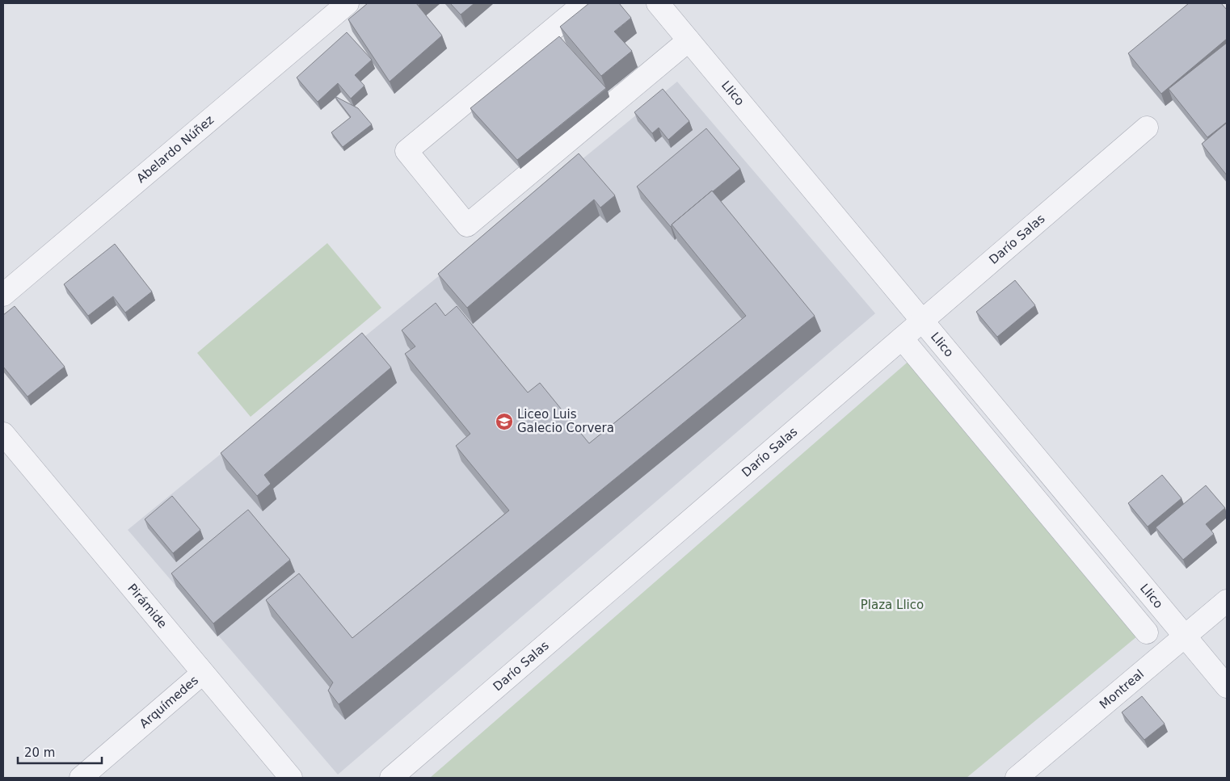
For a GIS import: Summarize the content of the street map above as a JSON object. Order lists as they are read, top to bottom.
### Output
{
  "streets": {
    "street": [
      "Llico",
      "Abelardo Núñez",
      "Darío Salas",
      "Pirámide",
      "Montreal",
      "Arquímedes"
    ]
  },
  "crossings": [
    ["Llico", "Darío Salas"],
    ["Llico", "Montreal"],
    ["Pirámide", "Arquímedes"]
  ],
  "parks": ["Plaza Llico"],
  "places": {
    "school or university": ["Liceo Luis Galecio Corvera"]
  },
  "scale_bar": "20 m"
}
